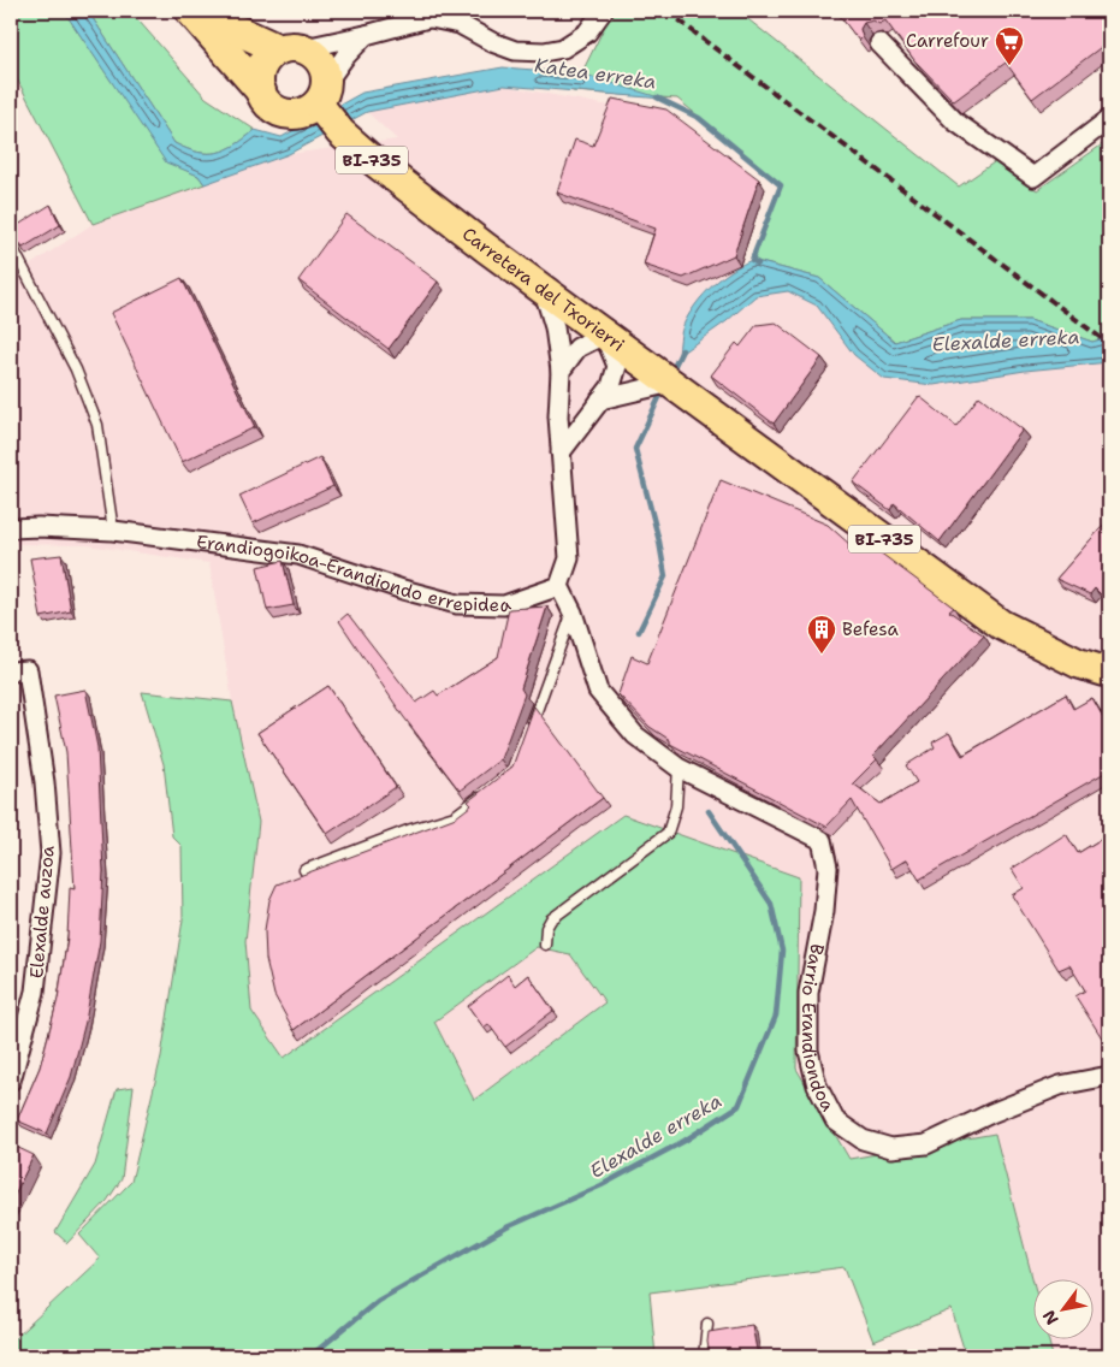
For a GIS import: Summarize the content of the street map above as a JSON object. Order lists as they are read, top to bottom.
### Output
{
  "streets": {
    "main road": ["BI-735", "Carretera del Txorierri"],
    "street": ["Erandiogoikoa-Erandiondo errepidea", "Elexalde auzoa", "Barrio Erandiondoa"]
  },
  "crossings": [
    ["BI-735", "Carretera del Txorierri"],
    ["Erandiogoikoa-Erandiondo errepidea", "Barrio Erandiondoa"]
  ],
  "water": ["Katea erreka", "Elexalde erreka"],
  "places": {
    "supermarket": ["Carrefour"],
    "building": ["Befesa"]
  },
  "north": "bottom left"
}
